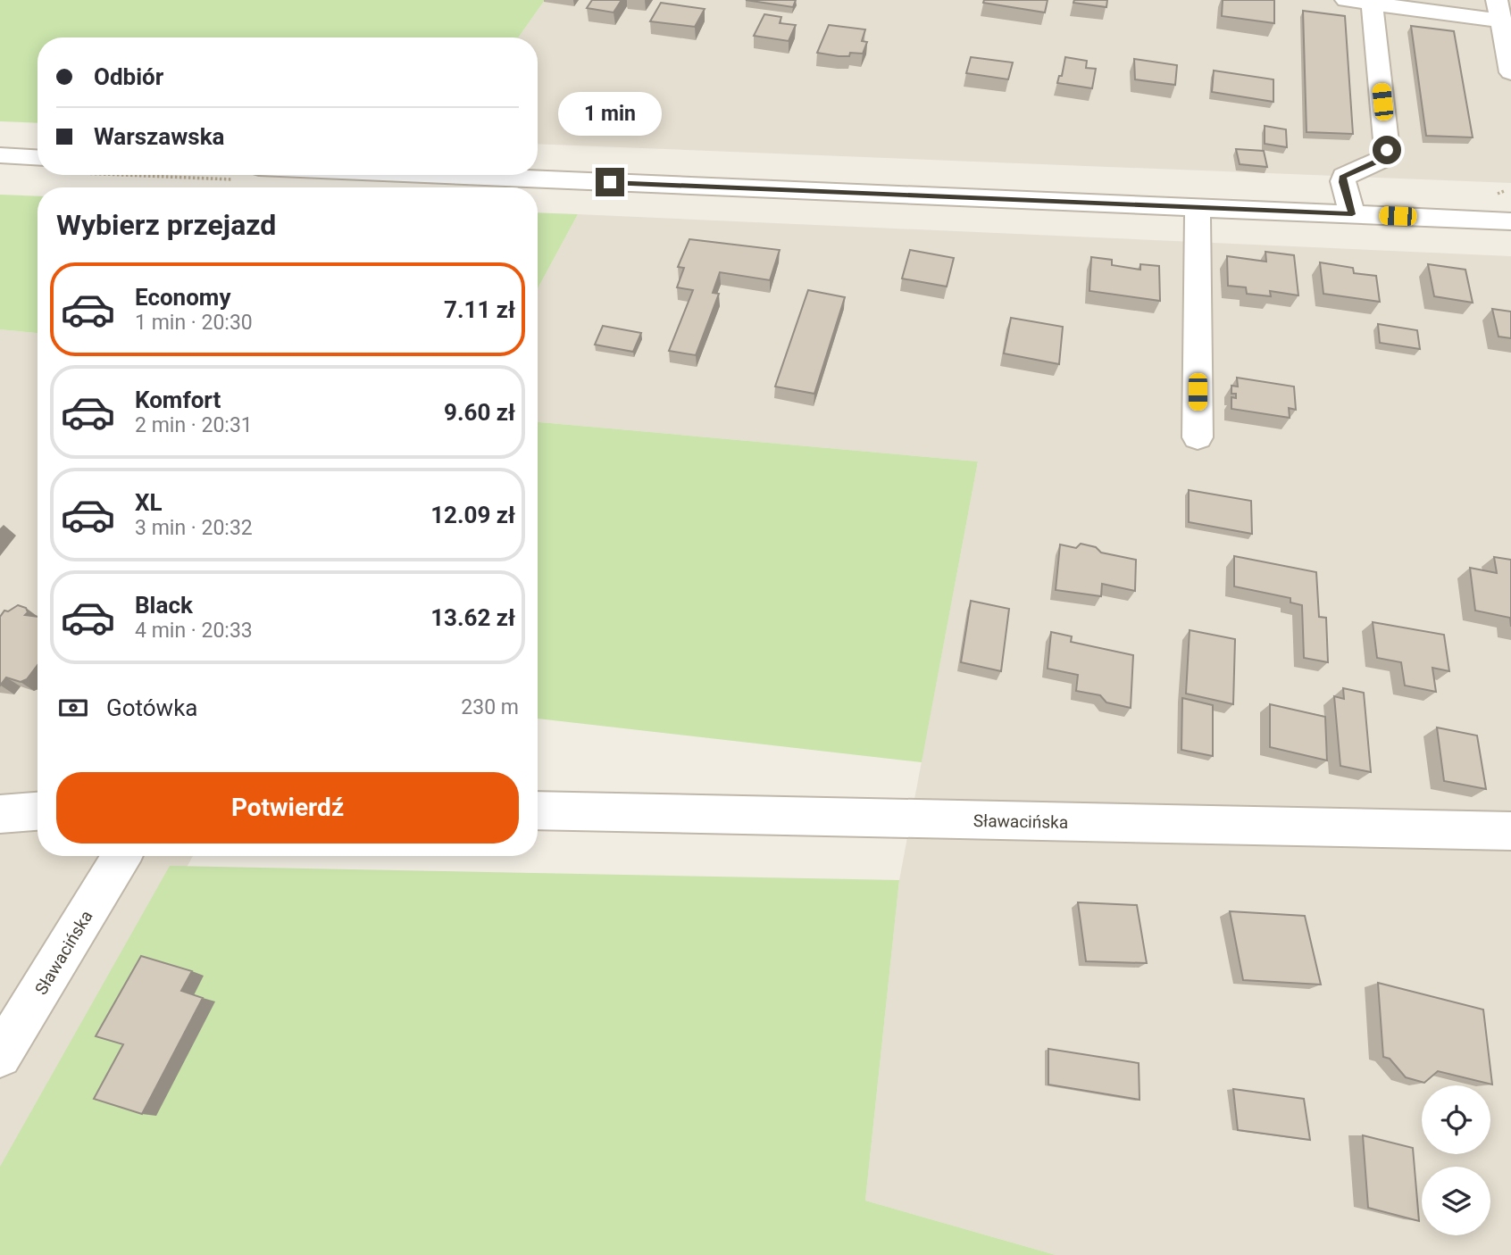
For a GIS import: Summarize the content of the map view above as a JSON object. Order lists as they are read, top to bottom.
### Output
{
  "streets": {
    "street": ["Sławacińska"]
  },
  "page": {
    "banner": ["Odbiór", "Warszawska"],
    "bubble": "1 min",
    "heading": "Wybierz przejazd",
    "list": [
      {
        "name": "Economy",
        "note": "1 min · 20:30",
        "value": "7.11 zł"
      },
      {
        "name": "Komfort",
        "note": "2 min · 20:31",
        "value": "9.60 zł"
      },
      {
        "name": "XL",
        "note": "3 min · 20:32",
        "value": "12.09 zł"
      },
      {
        "name": "Black",
        "note": "4 min · 20:33",
        "value": "13.62 zł"
      }
    ],
    "pay": ["Gotówka", "230 m"],
    "buttons": "Potwierdź"
  }
}
